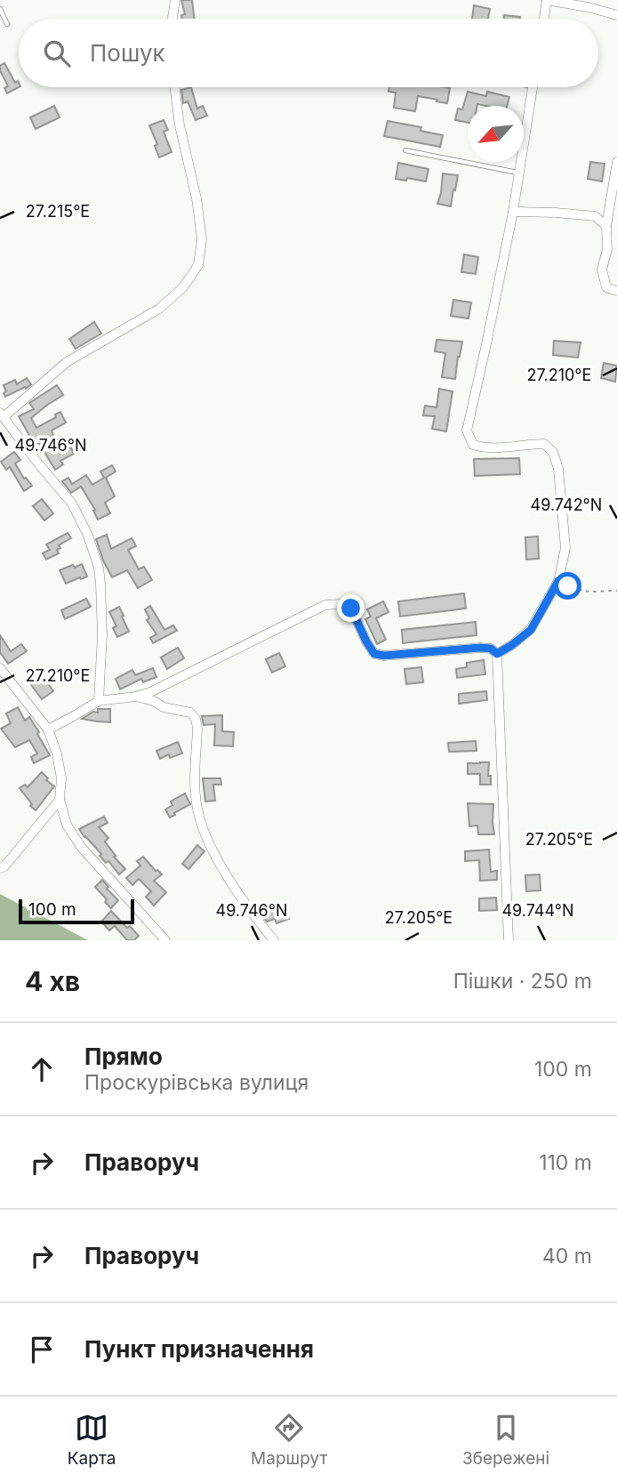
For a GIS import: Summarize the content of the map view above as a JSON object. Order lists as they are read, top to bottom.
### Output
{
  "scale_bar": "100 m",
  "north": "bottom left",
  "page": {
    "search": "Пошук",
    "scale": "100 m",
    "heading": ["4 хв", "Пішки · 250 m"],
    "list": [
      ["Прямо", "Проскурівська вулиця", "100 m"],
      ["Праворуч", "110 m"],
      ["Праворуч", "40 m"],
      "Пункт призначення"
    ],
    "nav": ["Карта", "Маршрут", "Збережені"]
  },
  "coordinates": [
    "27.215°E",
    "27.210°E",
    "49.746°N",
    "49.742°N",
    "27.205°E",
    "49.744°N"
  ]
}
